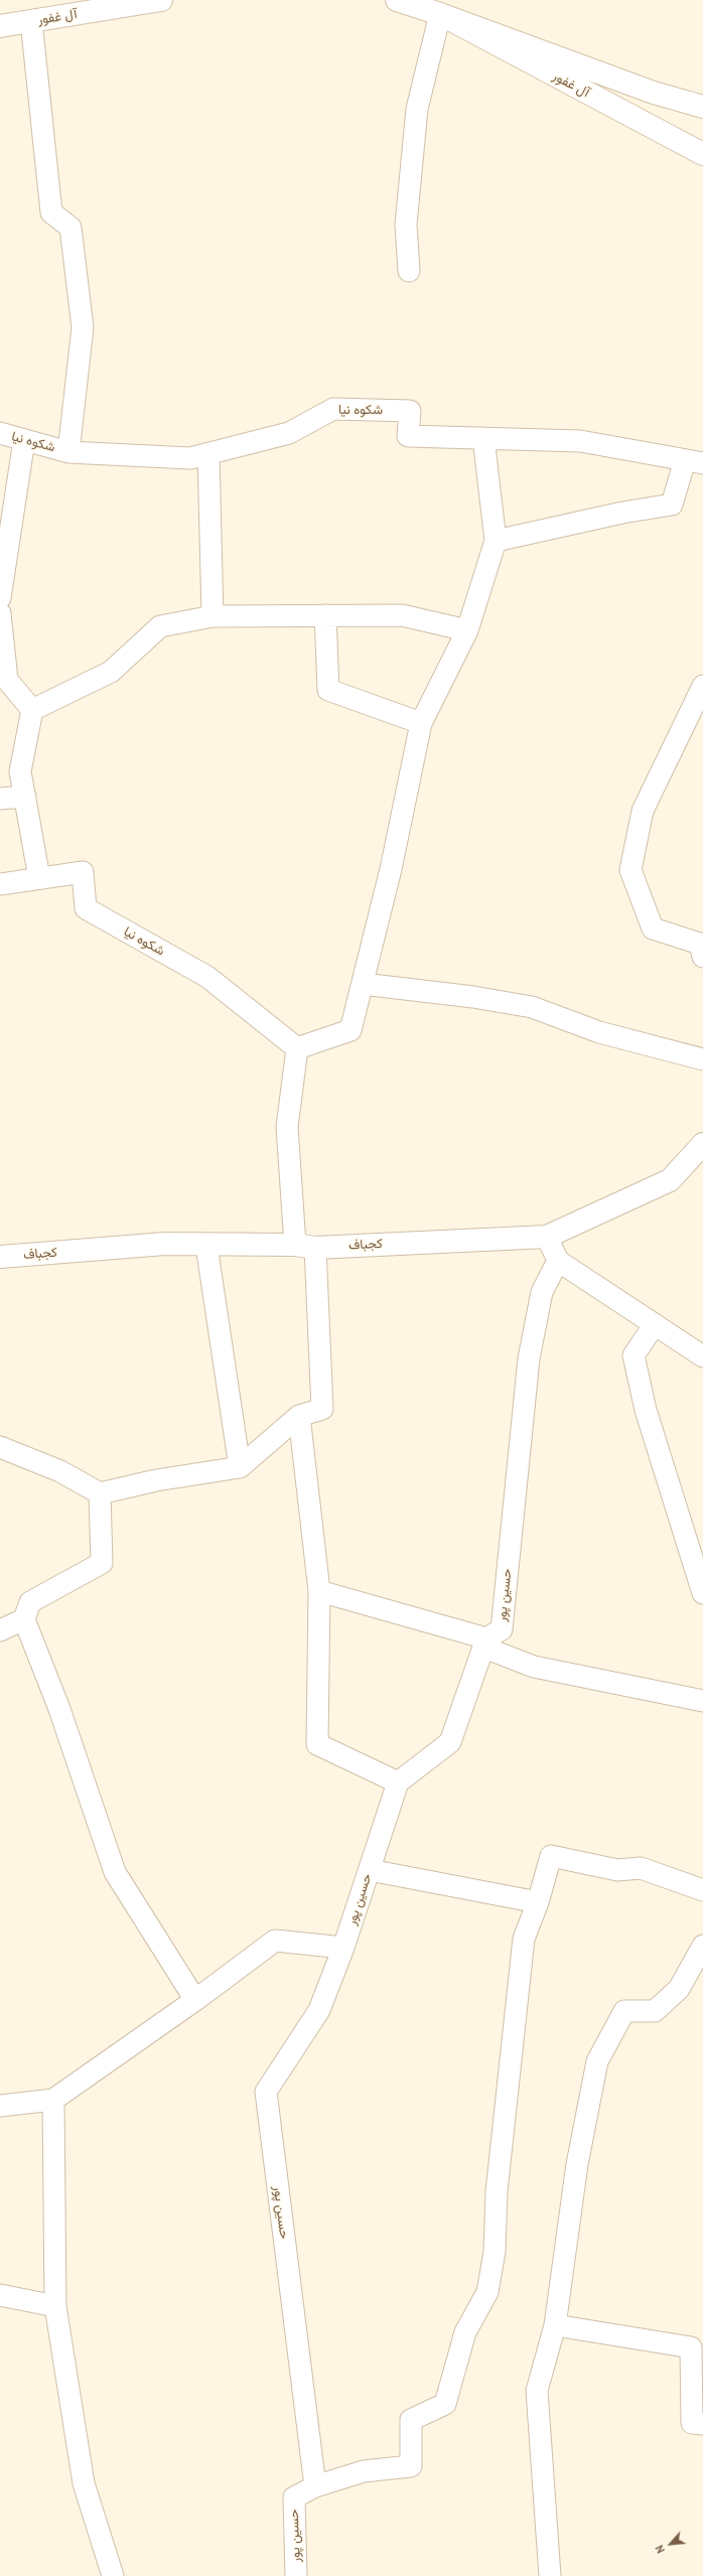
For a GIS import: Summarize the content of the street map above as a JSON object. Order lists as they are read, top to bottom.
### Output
{
  "streets": {
    "street": ["آل غفور", "کجباف"],
    "lane": ["شکوه نیا", "حسین پور"]
  },
  "north": "bottom left"
}
